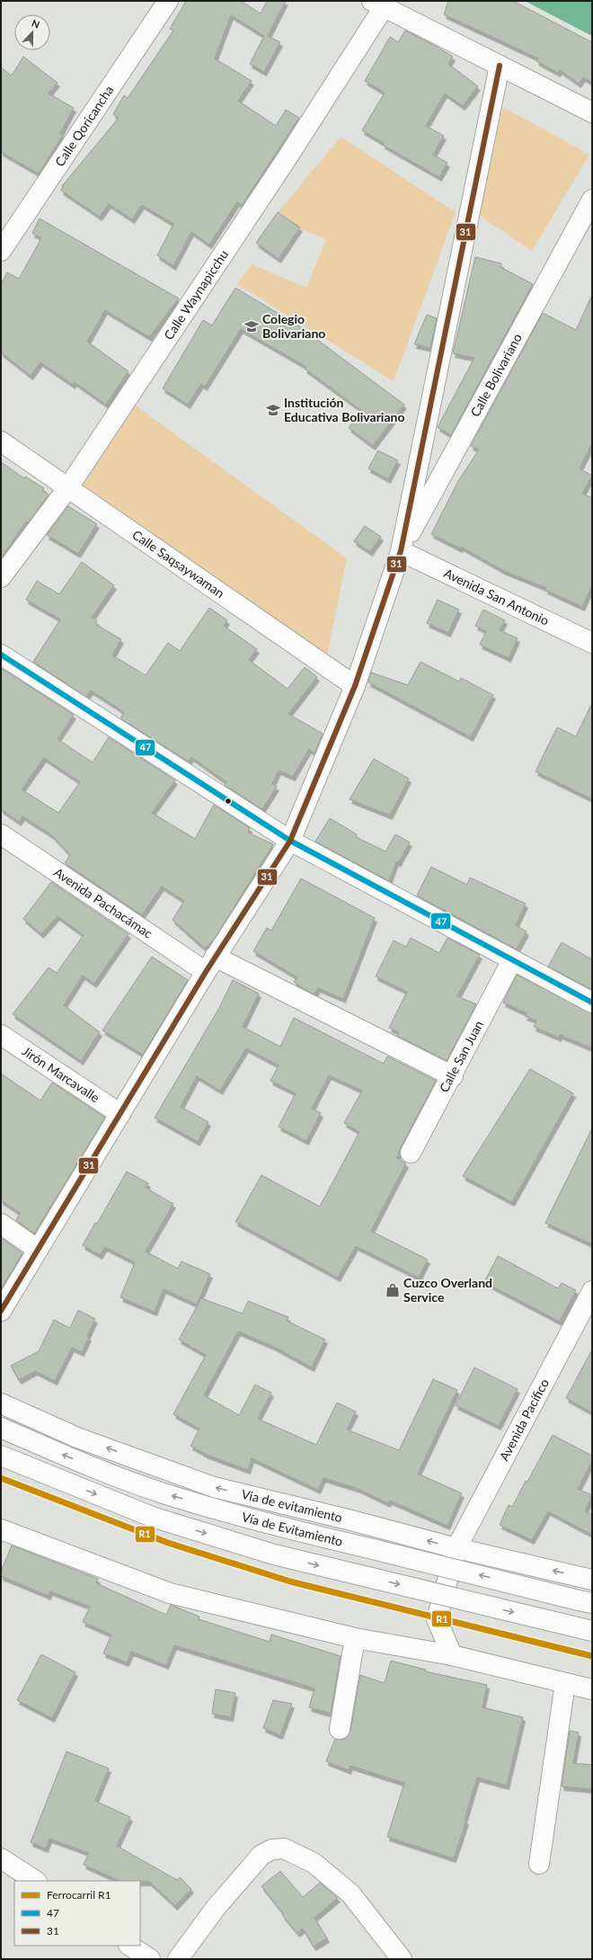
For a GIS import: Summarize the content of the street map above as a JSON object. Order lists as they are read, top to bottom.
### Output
{
  "streets": {
    "main road": [
      "Calle Qoricancha",
      "Calle Waynapicchu",
      "Calle Bolivariano",
      "Calle Saqsaywaman",
      "Avenida San Antonio",
      "Avenida Pachacámac",
      "Calle San Juan",
      "Jirón Marcavalle",
      "Avenida Pacífico",
      "Via de evitamiento",
      "Vía de Evitamiento"
    ]
  },
  "crossings": [
    ["Calle Waynapicchu", "Calle Saqsaywaman"],
    ["Calle Bolivariano", "Avenida San Antonio"],
    ["Avenida Pachacámac", "Calle San Juan"],
    ["Avenida Pacífico", "Via de evitamiento"]
  ],
  "places": {
    "school or university": ["Colegio Bolivariano", "Institución Educativa Bolivariano"],
    "shop": ["Cuzco Overland Service"]
  },
  "lines": ["transit line 31", "transit line 47", "rail line R1"],
  "legend": ["Ferrocarril R1", "47", "31"],
  "north": "top"
}
